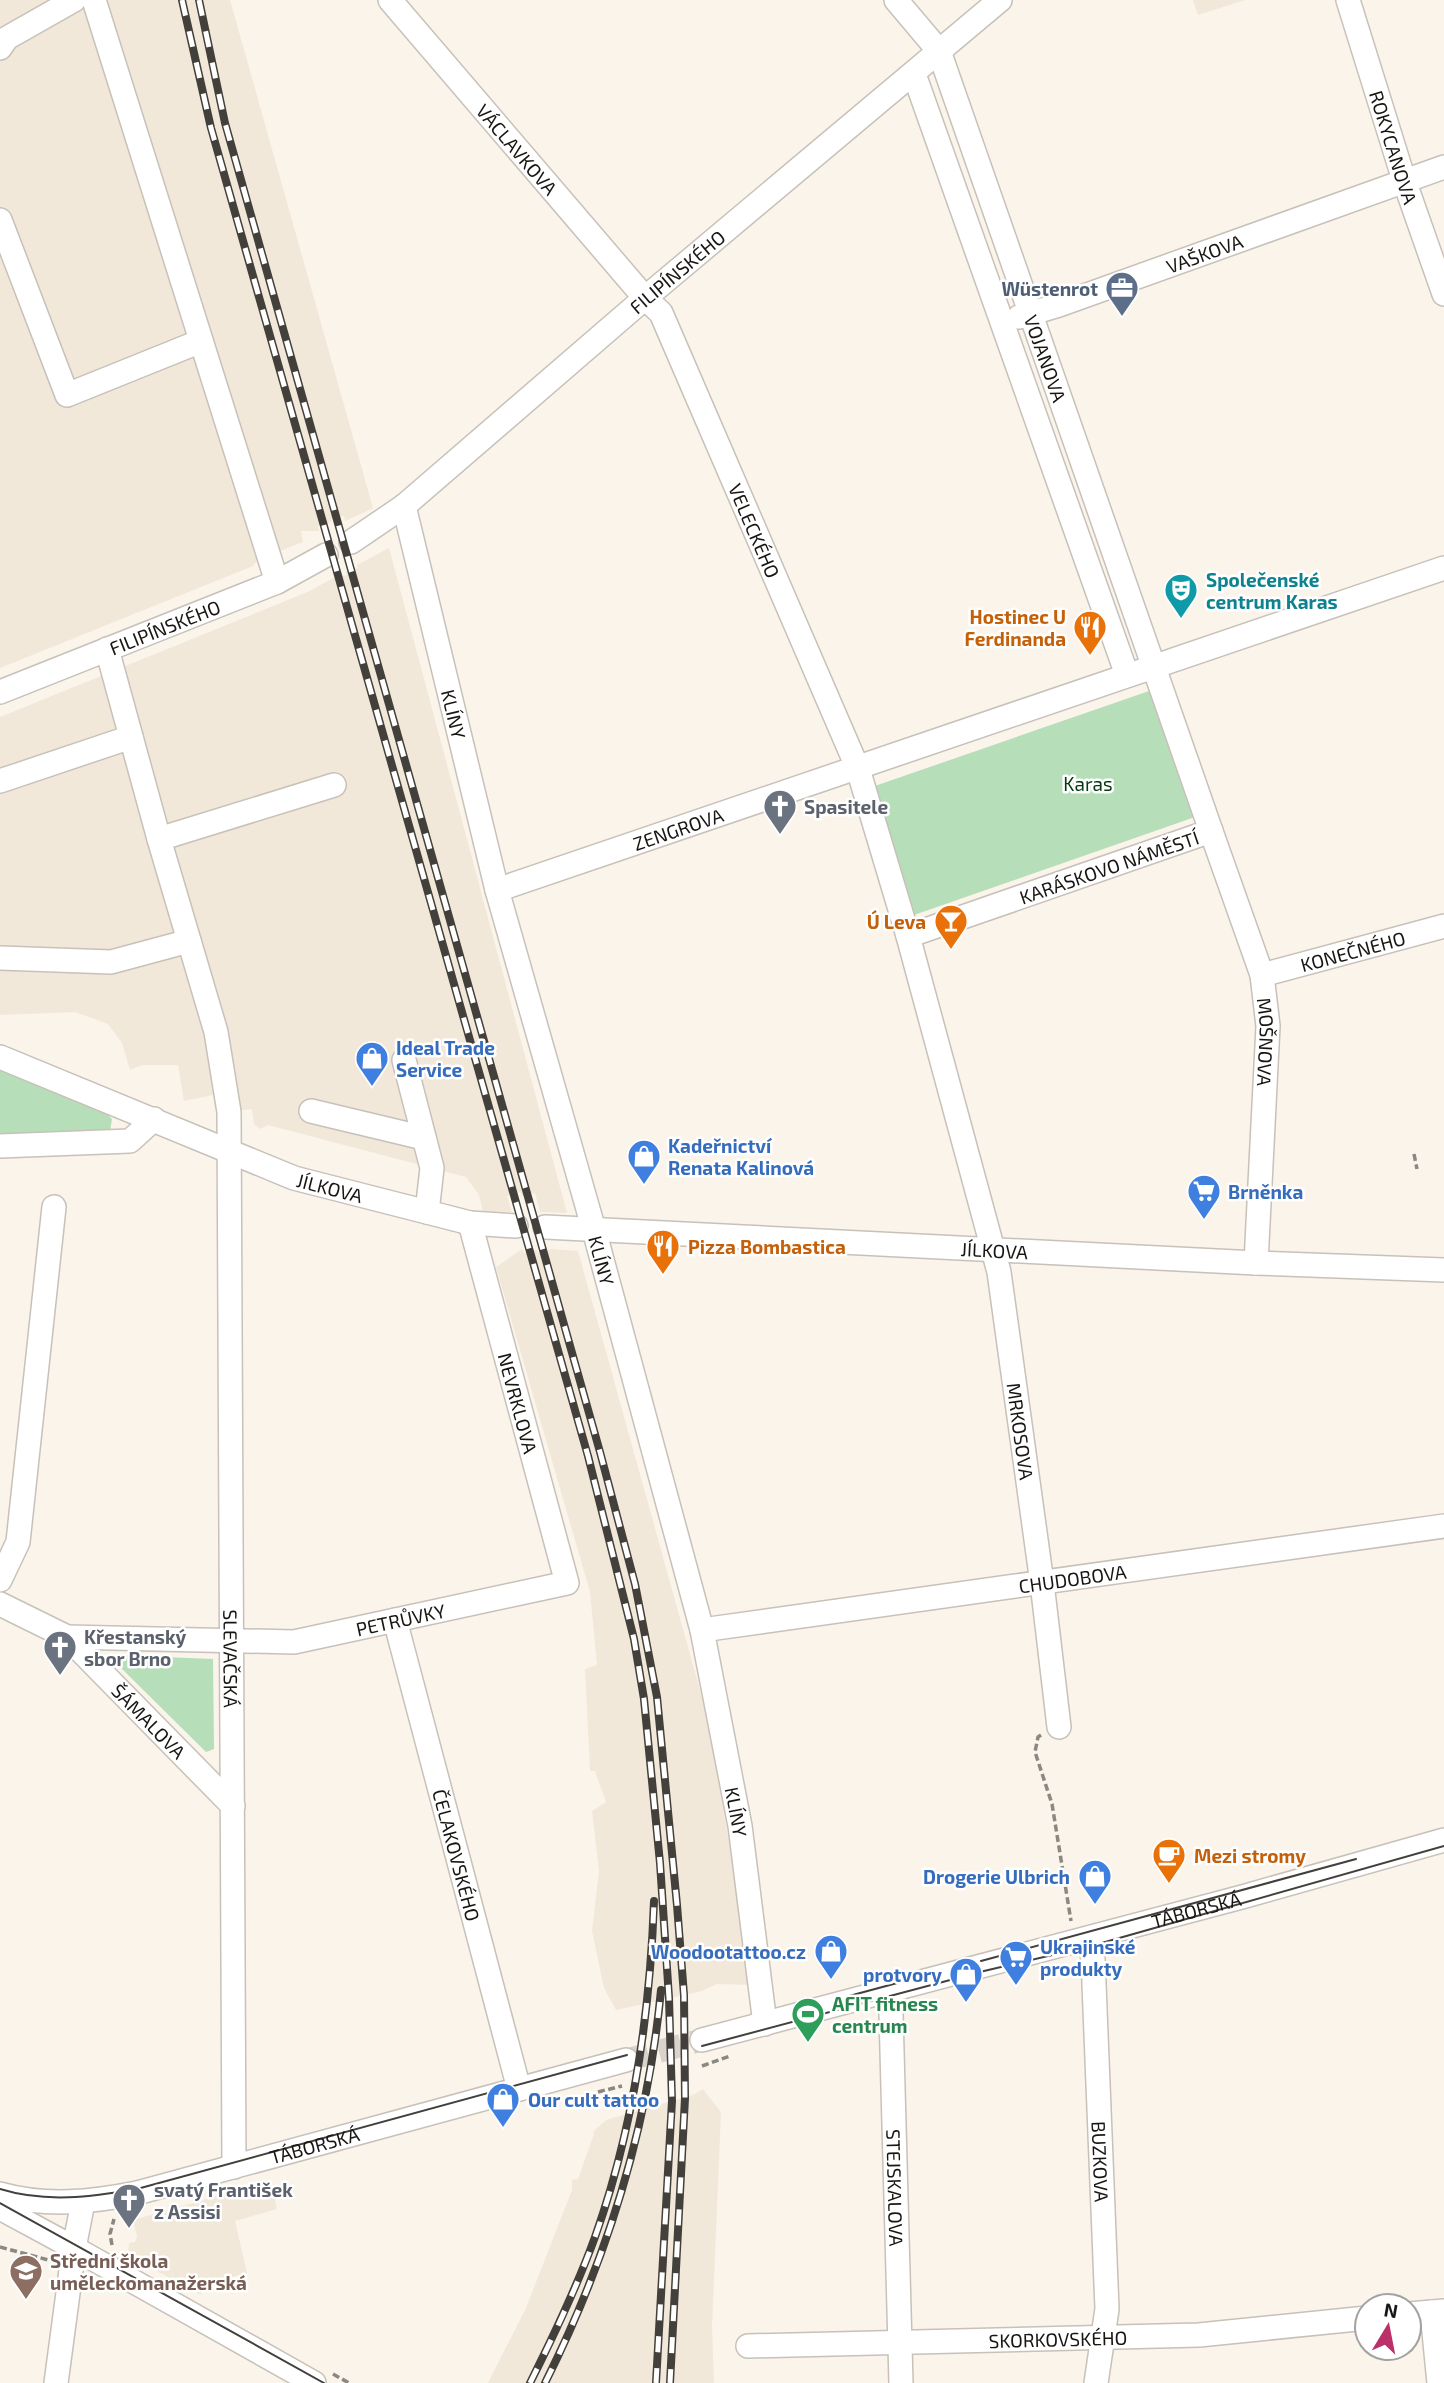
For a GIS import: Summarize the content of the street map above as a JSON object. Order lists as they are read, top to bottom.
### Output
{
  "streets": {
    "street": [
      "ROKYCANOVA",
      "VÁCLAVKOVA",
      "VAŠKOVA",
      "FILIPÍNSKÉHO",
      "VOJANOVA",
      "VELECKÉHO",
      "KLÍNY",
      "ZENGROVA",
      "KARÁSKOVO NÁMĚSTÍ",
      "KONEČNÉHO",
      "MOŠNOVA",
      "JÍLKOVA",
      "NEVRKLOVA",
      "MRKOSOVA",
      "CHUDOBOVA",
      "PETRŮVKY",
      "SLEVAČSKÁ",
      "ŠÁMALOVA",
      "ČELAKOVSKÉHO",
      "TÁBORSKÁ",
      "BUZKOVA",
      "STEJSKALOVA",
      "SKORKOVSKÉHO"
    ]
  },
  "crossings": [
    ["ROKYCANOVA", "VAŠKOVA"],
    ["VÁCLAVKOVA", "FILIPÍNSKÉHO"],
    ["VÁCLAVKOVA", "VELECKÉHO"],
    ["VAŠKOVA", "VOJANOVA"],
    ["FILIPÍNSKÉHO", "VOJANOVA"],
    ["FILIPÍNSKÉHO", "VELECKÉHO"],
    ["FILIPÍNSKÉHO", "KLÍNY"],
    ["FILIPÍNSKÉHO", "SLEVAČSKÁ"],
    ["VOJANOVA", "KARÁSKOVO NÁMĚSTÍ"],
    ["VELECKÉHO", "ZENGROVA"],
    ["KLÍNY", "ZENGROVA"],
    ["KLÍNY", "JÍLKOVA"],
    ["KLÍNY", "CHUDOBOVA"],
    ["KLÍNY", "TÁBORSKÁ"],
    ["KARÁSKOVO NÁMĚSTÍ", "MOŠNOVA"],
    ["KARÁSKOVO NÁMĚSTÍ", "MRKOSOVA"],
    ["KONEČNÉHO", "MOŠNOVA"],
    ["MOŠNOVA", "JÍLKOVA"],
    ["JÍLKOVA", "NEVRKLOVA"],
    ["JÍLKOVA", "MRKOSOVA"],
    ["JÍLKOVA", "SLEVAČSKÁ"],
    ["NEVRKLOVA", "PETRŮVKY"],
    ["MRKOSOVA", "CHUDOBOVA"],
    ["PETRŮVKY", "SLEVAČSKÁ"],
    ["PETRŮVKY", "ŠÁMALOVA"],
    ["PETRŮVKY", "ČELAKOVSKÉHO"],
    ["SLEVAČSKÁ", "ŠÁMALOVA"],
    ["SLEVAČSKÁ", "TÁBORSKÁ"],
    ["ČELAKOVSKÉHO", "TÁBORSKÁ"],
    ["TÁBORSKÁ", "BUZKOVA"],
    ["TÁBORSKÁ", "STEJSKALOVA"],
    ["BUZKOVA", "SKORKOVSKÉHO"],
    ["STEJSKALOVA", "SKORKOVSKÉHO"]
  ],
  "parks": ["Karas"],
  "places": {
    "office": ["Wüstenrot"],
    "theatre": ["Společenské centrum Karas"],
    "restaurant": ["Hostinec U Ferdinanda", "Pizza Bombastica"],
    "church": ["Spasitele", "Křestanský sbor Brno", "svatý František z Assisi"],
    "bar": ["Ú Leva"],
    "shop": [
      "Ideal Trade Service",
      "Kadeřnictví Renata Kalinová",
      "Drogerie Ulbrich",
      "Woodootattoo.cz",
      "protvory",
      "Our cult tattoo"
    ],
    "supermarket": ["Brněnka", "Ukrajinské produkty"],
    "cafe": ["Mezi stromy"],
    "sports": ["AFIT fitness centrum"],
    "school or university": ["Střední škola uměleckomanažerská"]
  },
  "north": "top"
}
